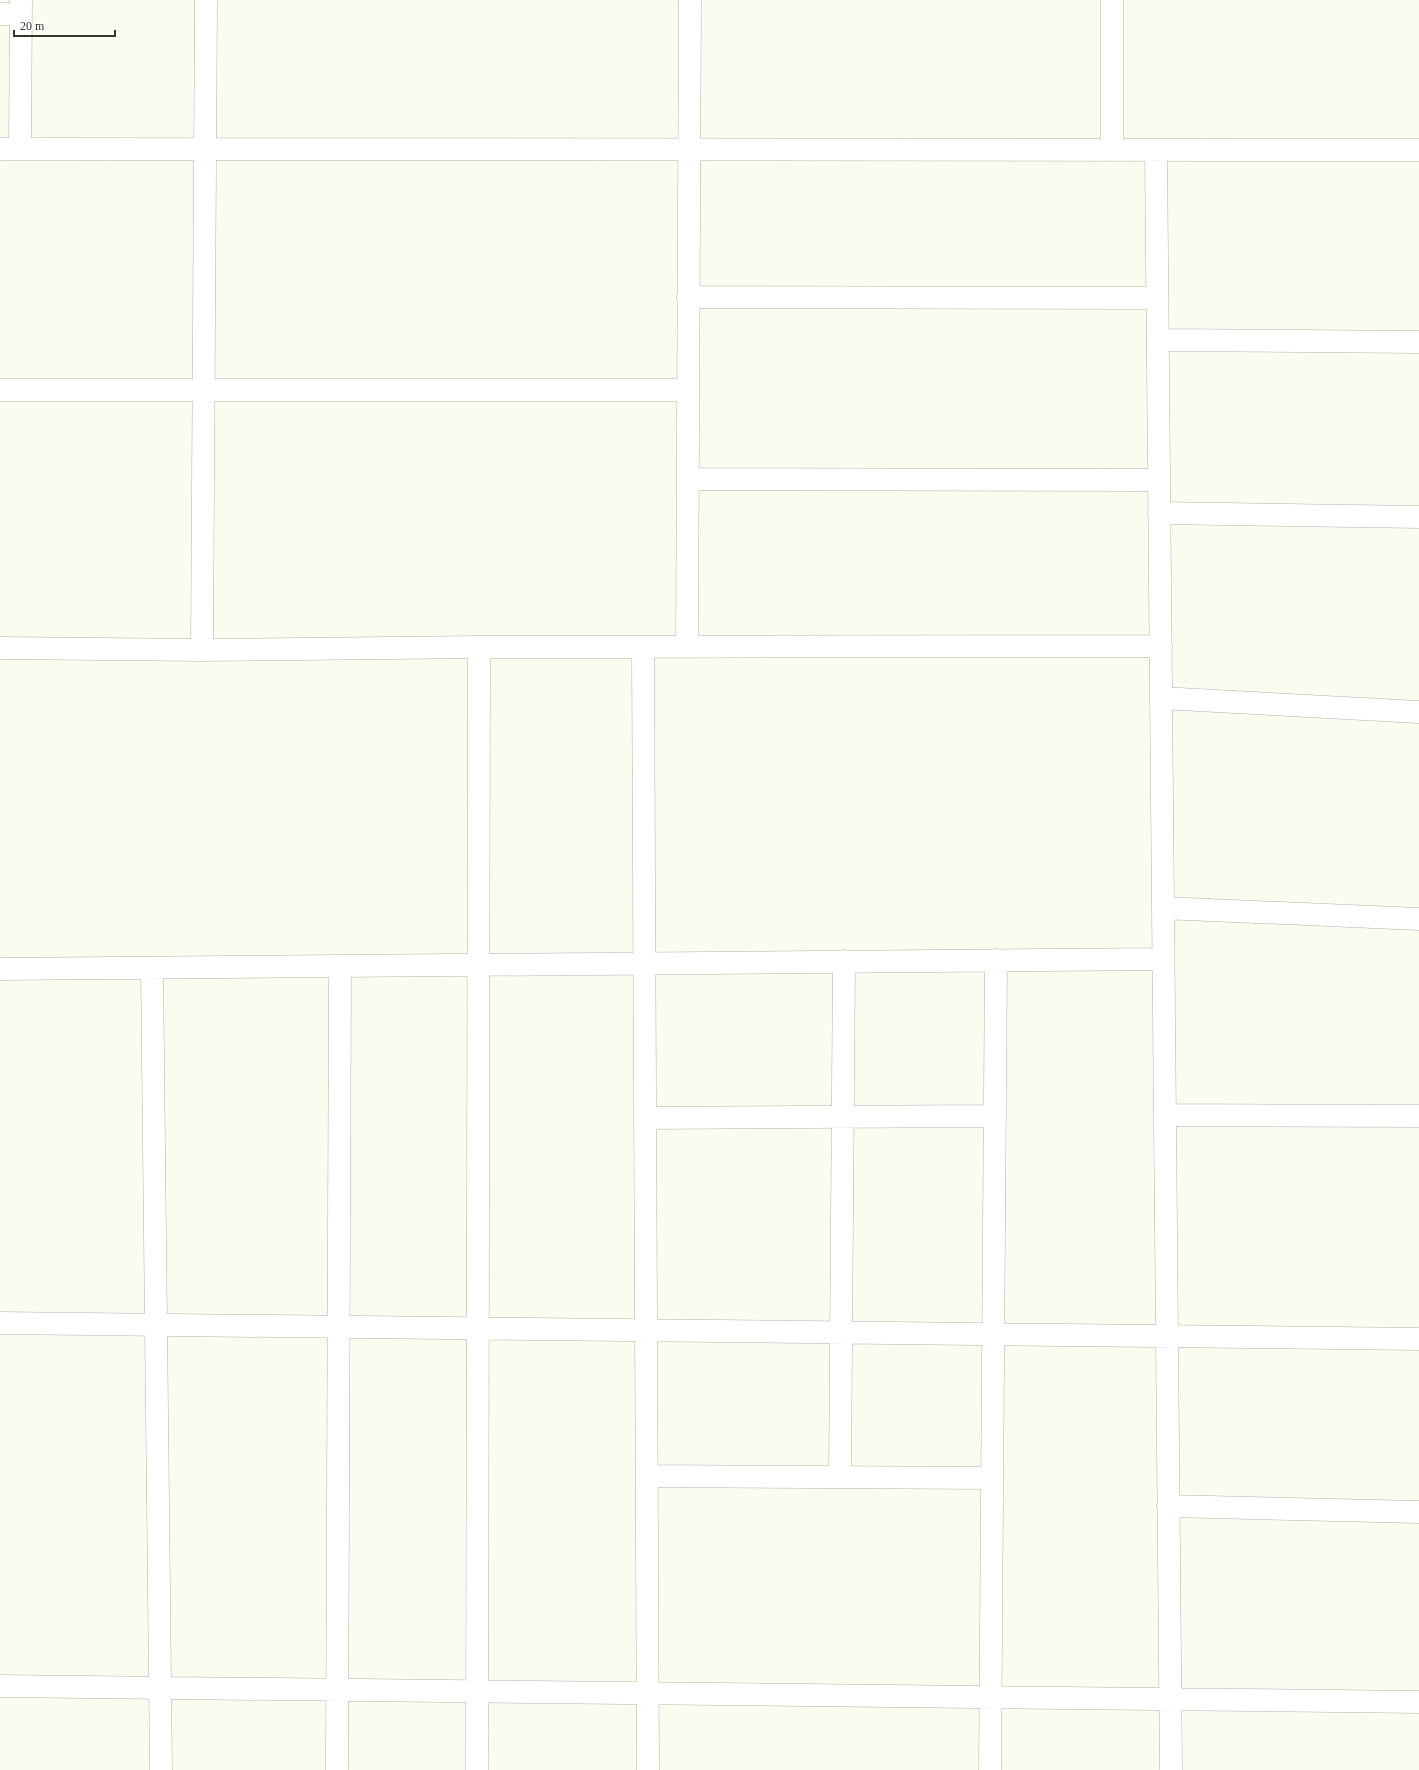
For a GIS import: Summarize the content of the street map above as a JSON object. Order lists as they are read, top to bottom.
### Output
{
  "scale_bar": "20 m"
}
